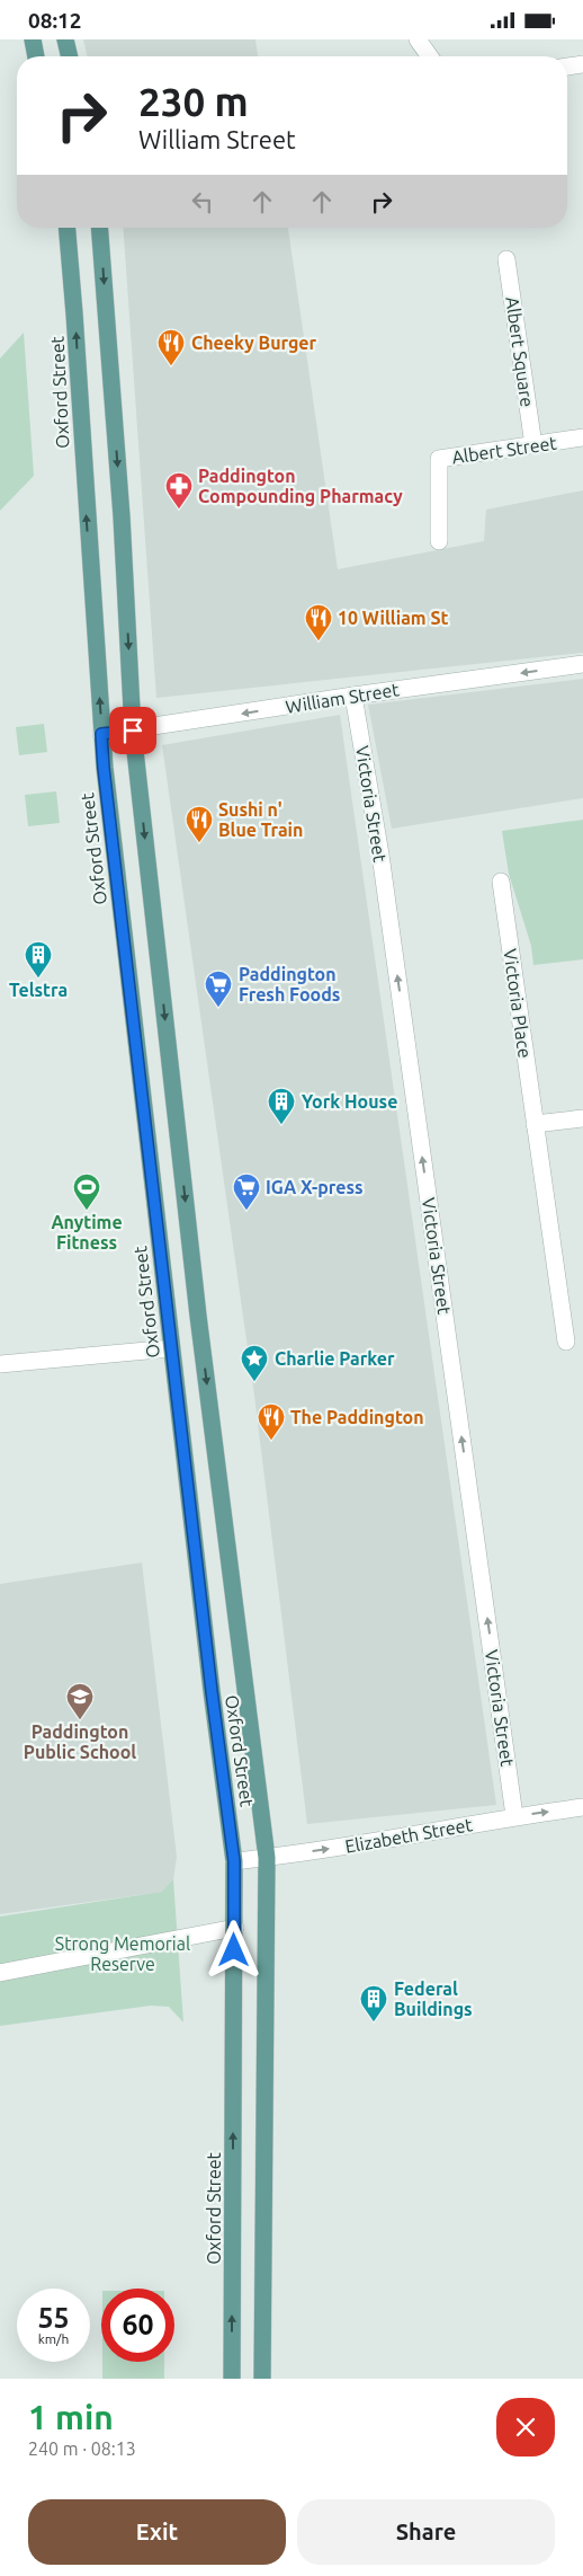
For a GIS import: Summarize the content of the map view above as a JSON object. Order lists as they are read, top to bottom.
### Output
{
  "streets": {
    "main road": ["Oxford Street"],
    "street": [
      "Albert Square",
      "Albert Street",
      "William Street",
      "Victoria Street",
      "Victoria Place",
      "Elizabeth Street"
    ]
  },
  "crossings": [
    ["Albert Square", "Albert Street"],
    ["Oxford Street", "William Street"],
    ["Oxford Street", "Elizabeth Street"],
    ["William Street", "Victoria Street"],
    ["Victoria Street", "Elizabeth Street"]
  ],
  "one_way": ["William Street", "Victoria Street", "Elizabeth Street"],
  "parks": ["Strong Memorial Reserve"],
  "places": {
    "restaurant": [
      "Cheeky Burger",
      "10 William St",
      "Sushi n' Blue Train",
      "The Paddington"
    ],
    "pharmacy": ["Paddington Compounding Pharmacy"],
    "building": ["Telstra", "York House", "Federal Buildings"],
    "supermarket": ["Paddington Fresh Foods", "IGA X-press"],
    "sports": ["Anytime Fitness"],
    "place": ["Charlie Parker"],
    "school or university": ["Paddington Public School"]
  },
  "page": {
    "status": "08:12",
    "turn": ["230 m", "William Street"],
    "speed": "55 km/h",
    "limit": "60",
    "heading": ["1 min", "240 m · 08:13"],
    "buttons": ["Exit", "Share"]
  }
}
